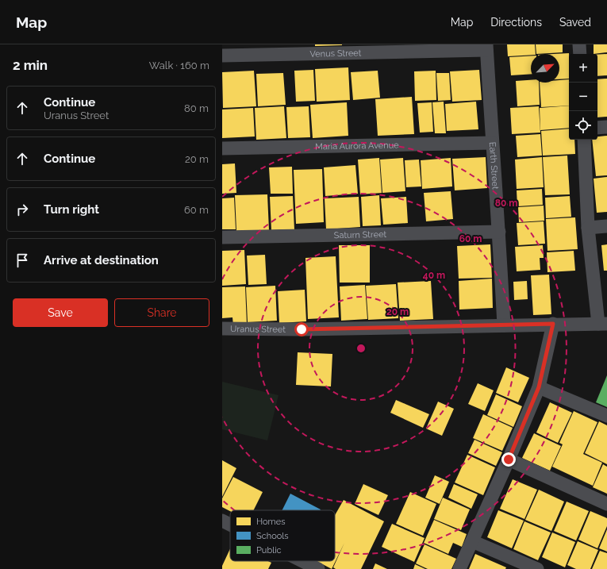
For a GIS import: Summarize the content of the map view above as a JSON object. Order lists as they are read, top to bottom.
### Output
{
  "streets": {
    "street": [
      "Venus Street",
      "Maria Aurora Avenue",
      "Earth Street",
      "Saturn Street",
      "Uranus Street"
    ]
  },
  "crossings": [
    ["Venus Street", "Earth Street"],
    ["Maria Aurora Avenue", "Earth Street"],
    ["Earth Street", "Saturn Street"],
    ["Earth Street", "Uranus Street"]
  ],
  "legend": ["Homes", "Schools", "Public"],
  "north": "top right",
  "page": {
    "header": "Map",
    "nav": ["Map", "Directions", "Saved"],
    "heading": ["2 min", "Walk · 160 m"],
    "map_buttons": ["+", "−"],
    "list": [
      ["Continue", "Uranus Street", "80 m"],
      ["Continue", "20 m"],
      ["Turn right", "60 m"],
      "Arrive at destination"
    ],
    "buttons": ["Save", "Share"]
  },
  "rings": [
    "80 m",
    "60 m",
    "40 m",
    "20 m"
  ]
}
